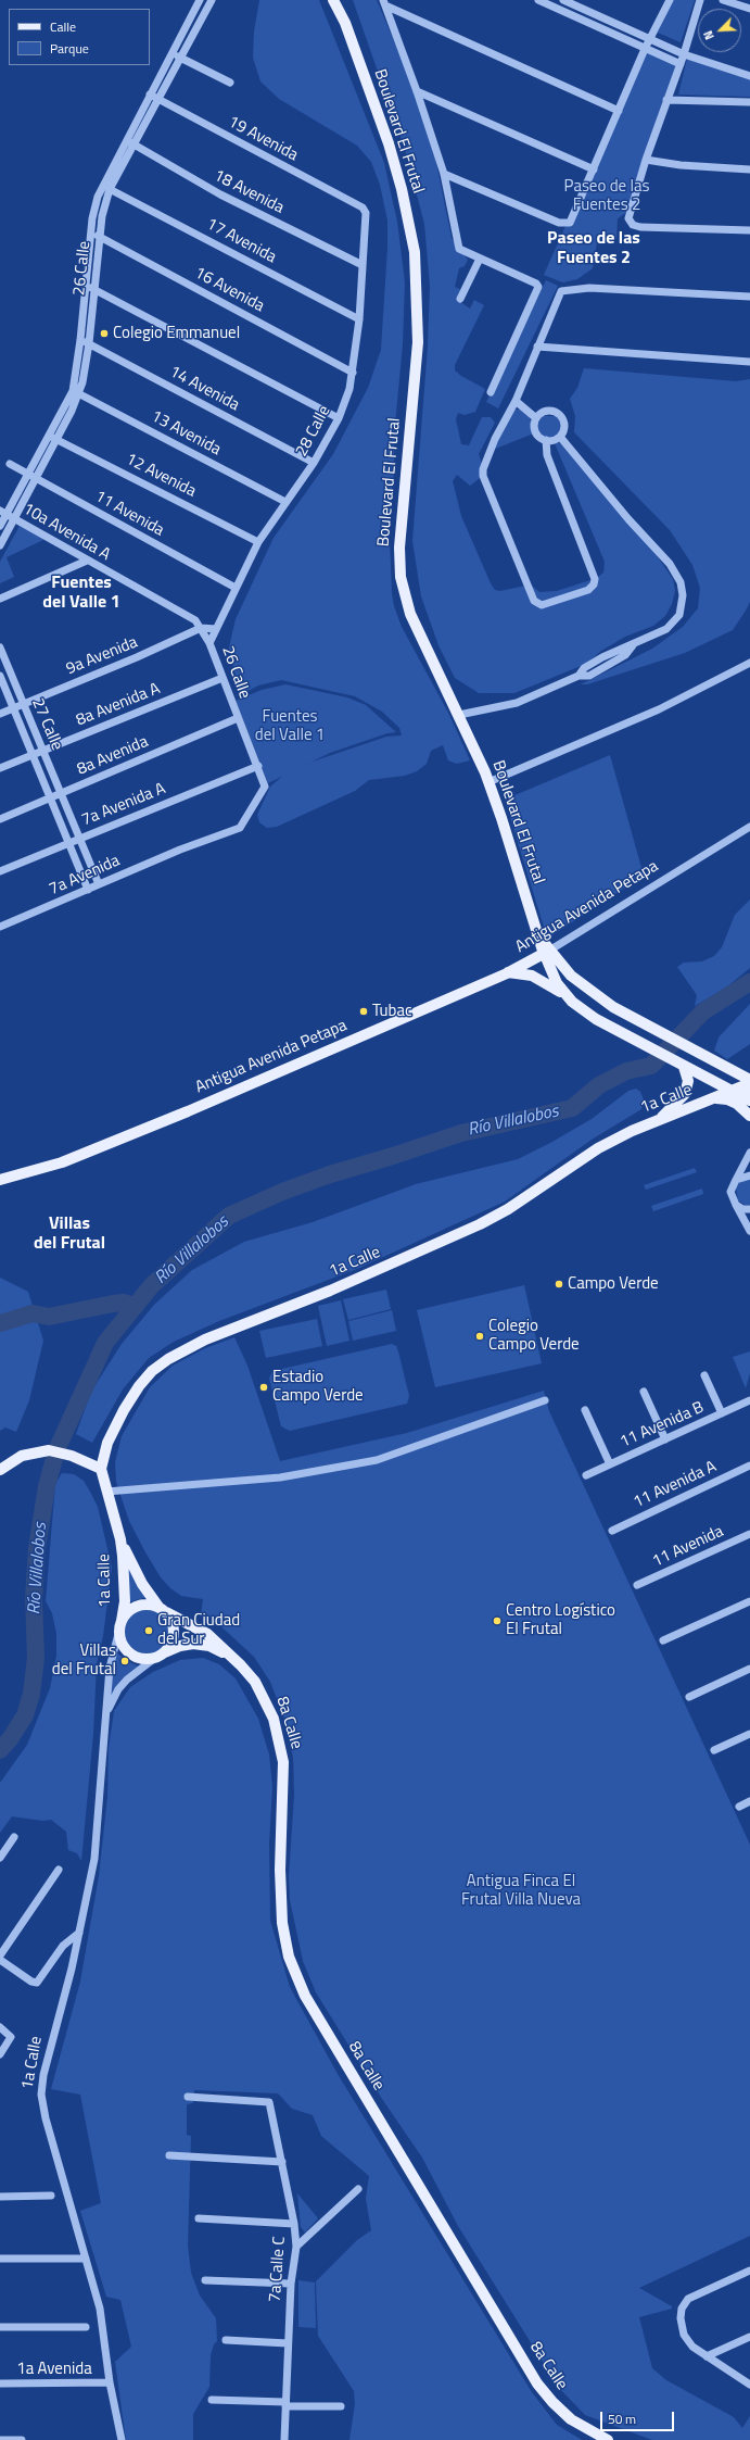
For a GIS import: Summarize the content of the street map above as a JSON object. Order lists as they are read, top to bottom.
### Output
{
  "streets": {
    "main road": [
      "Boulevard El Frutal",
      "Antigua Avenida Petapa",
      "1a Calle",
      "8a Calle"
    ],
    "street": [
      "19 Avenida",
      "18 Avenida",
      "17 Avenida",
      "26 Calle",
      "16 Avenida",
      "14 Avenida",
      "28 Calle",
      "13 Avenida",
      "12 Avenida",
      "11 Avenida",
      "10a Avenida A",
      "9a Avenida",
      "8a Avenida A",
      "27 Calle",
      "8a Avenida",
      "7a Avenida A",
      "7a Avenida",
      "11 Avenida B",
      "11 Avenida A",
      "7a Calle C",
      "1a Avenida"
    ]
  },
  "crossings": [
    ["Boulevard El Frutal", "Antigua Avenida Petapa"],
    ["Boulevard El Frutal", "1a Calle"],
    ["19 Avenida", "26 Calle"],
    ["19 Avenida", "28 Calle"],
    ["18 Avenida", "26 Calle"],
    ["18 Avenida", "28 Calle"],
    ["17 Avenida", "26 Calle"],
    ["17 Avenida", "28 Calle"],
    ["26 Calle", "16 Avenida"],
    ["26 Calle", "14 Avenida"],
    ["26 Calle", "28 Calle"],
    ["26 Calle", "13 Avenida"],
    ["26 Calle", "12 Avenida"],
    ["26 Calle", "11 Avenida"],
    ["26 Calle", "10a Avenida A"],
    ["26 Calle", "9a Avenida"],
    ["26 Calle", "8a Avenida A"],
    ["26 Calle", "8a Avenida"],
    ["26 Calle", "7a Avenida A"],
    ["26 Calle", "7a Avenida"],
    ["16 Avenida", "28 Calle"],
    ["14 Avenida", "28 Calle"],
    ["28 Calle", "13 Avenida"],
    ["28 Calle", "12 Avenida"],
    ["28 Calle", "11 Avenida"],
    ["28 Calle", "9a Avenida"],
    ["9a Avenida", "27 Calle"],
    ["8a Avenida A", "27 Calle"],
    ["27 Calle", "8a Avenida"],
    ["27 Calle", "7a Avenida A"],
    ["27 Calle", "7a Avenida"],
    ["1a Calle", "8a Calle"],
    ["1a Calle", "1a Avenida"]
  ],
  "districts": ["Paseo de las Fuentes 2", "Fuentes del Valle 1", "Villas del Frutal"],
  "water": ["Río Villalobos"],
  "parks": ["Paseo de las Fuentes 2", "Fuentes del Valle 1", "Antigua Finca El Frutal Villa Nueva"],
  "places": [
    "Colegio Emmanuel",
    "Tubac",
    "Campo Verde",
    "Colegio Campo Verde",
    "Estadio Campo Verde",
    "Centro Logístico El Frutal",
    "Gran Ciudad del Sur",
    "Villas del Frutal"
  ],
  "legend": ["Calle", "Parque"],
  "scale_bar": "50 m",
  "north": "bottom left"
}
